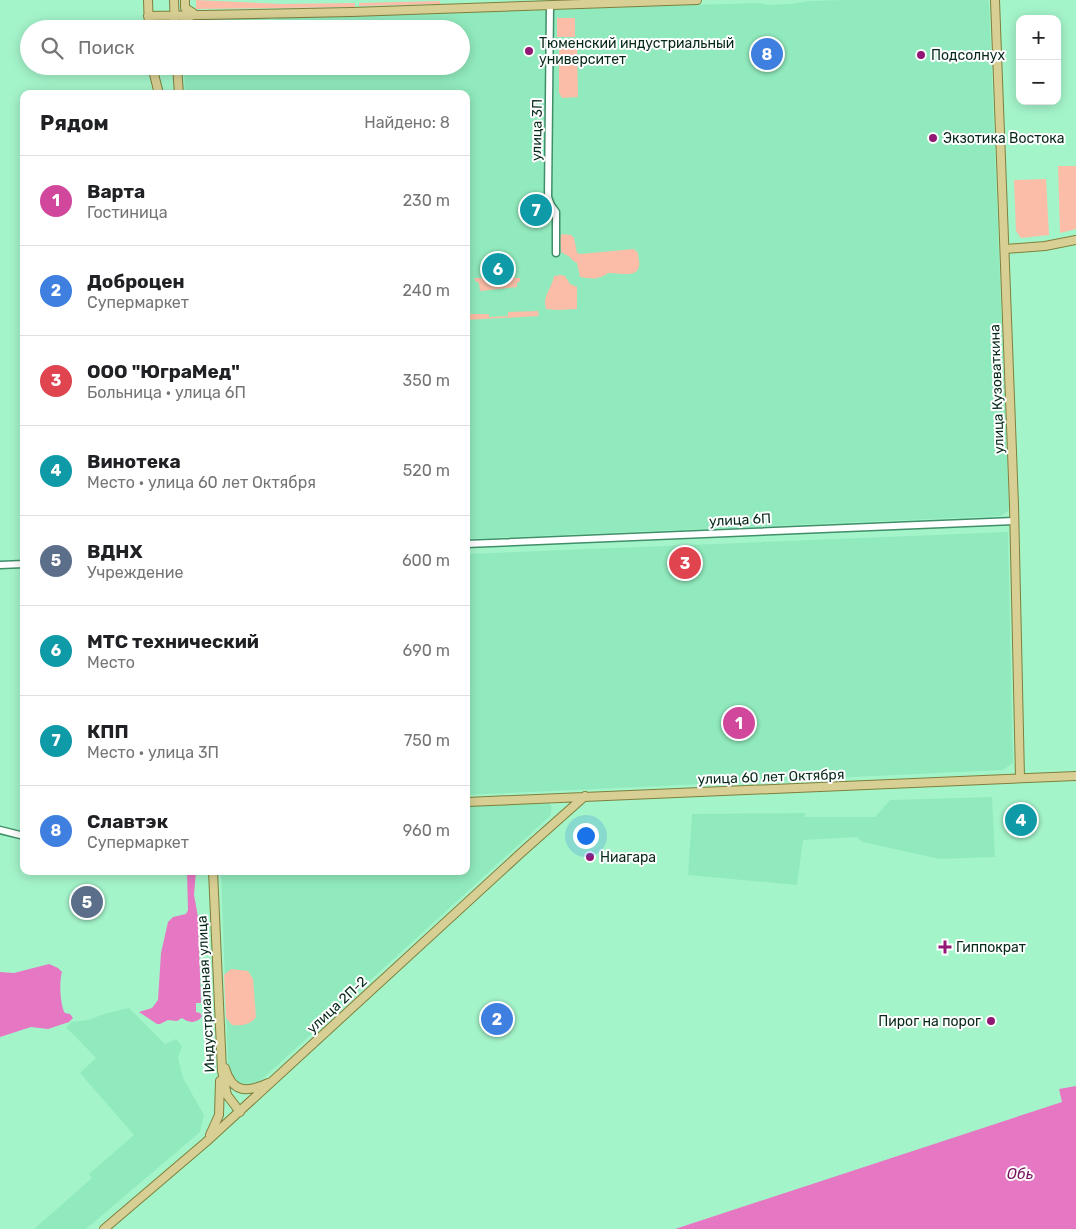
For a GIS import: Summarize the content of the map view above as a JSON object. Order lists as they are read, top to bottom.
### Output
{
  "streets": {
    "main road": [
      "улица Кузоваткина",
      "улица 60 лет Октября",
      "Индустриальная улица",
      "улица 2П-2"
    ],
    "street": ["улица 3П", "улица 6П"]
  },
  "crossings": [
    ["улица Кузоваткина", "улица 6П"],
    ["улица Кузоваткина", "улица 60 лет Октября"],
    ["улица 60 лет Октября", "улица 2П-2"],
    ["Индустриальная улица", "улица 2П-2"]
  ],
  "water": ["Обь"],
  "places": {
    "other": [
      "Тюменский индустриальный университет",
      "Подсолнух",
      "Экзотика Востока",
      "Ниагара",
      "Пирог на порог"
    ],
    "health": ["Гиппократ"]
  },
  "page": {
    "map_buttons": ["+", "−"],
    "search": "Поиск",
    "pins": [
      "8",
      "7",
      "6",
      "3",
      "1",
      "4",
      "5",
      "2"
    ],
    "heading": ["Рядом", "Найдено: 8"],
    "list": [
      {
        "mark": "1",
        "name": "Варта",
        "note": "Гостиница",
        "value": "230 m"
      },
      {
        "mark": "2",
        "name": "Доброцен",
        "note": "Супермаркет",
        "value": "240 m"
      },
      {
        "mark": "3",
        "name": "ООО \"ЮграМед\"",
        "note": "Больница · улица 6П",
        "value": "350 m"
      },
      {
        "mark": "4",
        "name": "Винотека",
        "note": "Место · улица 60 лет Октября",
        "value": "520 m"
      },
      {
        "mark": "5",
        "name": "ВДНХ",
        "note": "Учреждение",
        "value": "600 m"
      },
      {
        "mark": "6",
        "name": "МТС технический",
        "note": "Место",
        "value": "690 m"
      },
      {
        "mark": "7",
        "name": "КПП",
        "note": "Место · улица 3П",
        "value": "750 m"
      },
      {
        "mark": "8",
        "name": "Славтэк",
        "note": "Супермаркет",
        "value": "960 m"
      }
    ]
  }
}
